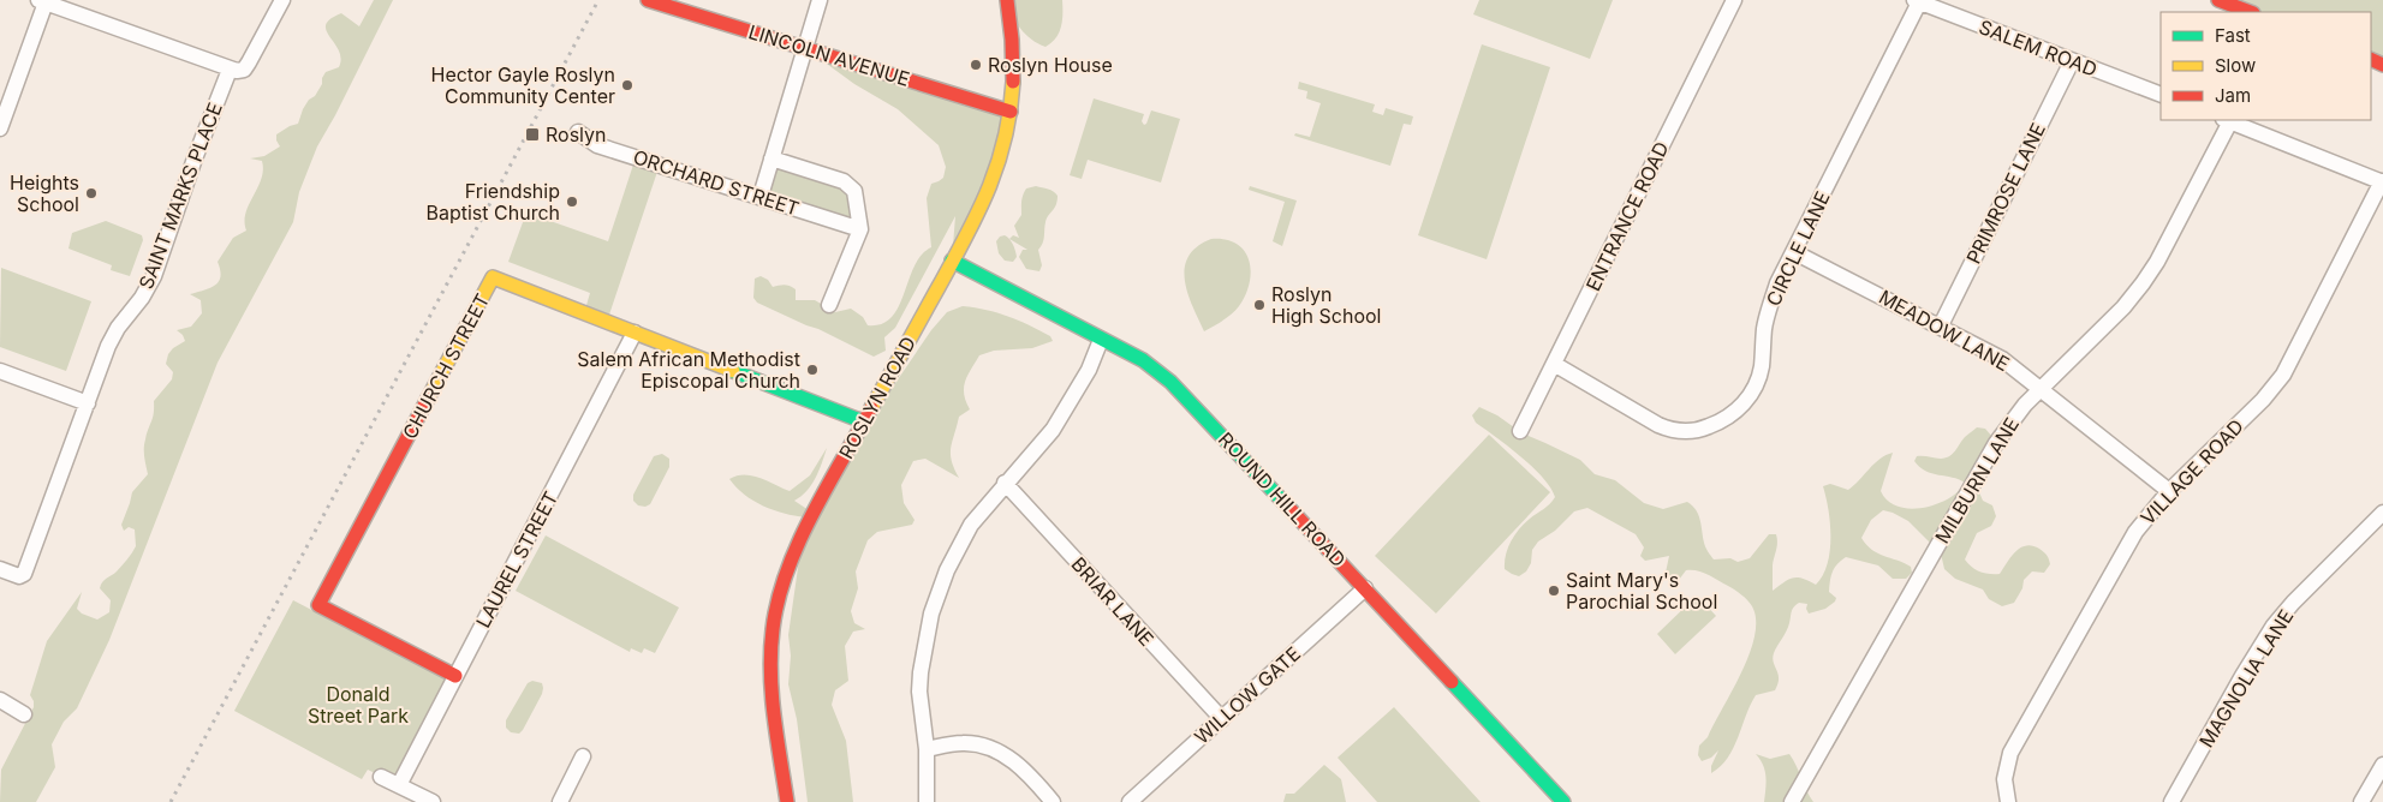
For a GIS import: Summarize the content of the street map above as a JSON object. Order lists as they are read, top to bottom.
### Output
{
  "streets": {
    "street": [
      "SALEM ROAD",
      "LINCOLN AVENUE",
      "ORCHARD STREET",
      "PRIMROSE LANE",
      "SAINT MARKS PLACE",
      "ENTRANCE ROAD",
      "CIRCLE LANE",
      "MEADOW LANE",
      "CHURCH STREET",
      "ROSLYN ROAD",
      "VILLAGE ROAD",
      "MILBURN LANE",
      "ROUND HILL ROAD",
      "LAUREL STREET",
      "BRIAR LANE",
      "MAGNOLIA LANE",
      "WILLOW GATE"
    ]
  },
  "crossings": [
    ["SALEM ROAD", "PRIMROSE LANE"],
    ["SALEM ROAD", "CIRCLE LANE"],
    ["LINCOLN AVENUE", "ROSLYN ROAD"],
    ["PRIMROSE LANE", "MEADOW LANE"],
    ["ENTRANCE ROAD", "CIRCLE LANE"],
    ["CIRCLE LANE", "MEADOW LANE"],
    ["MEADOW LANE", "VILLAGE ROAD"],
    ["MEADOW LANE", "MILBURN LANE"],
    ["CHURCH STREET", "ROSLYN ROAD"],
    ["CHURCH STREET", "LAUREL STREET"],
    ["ROSLYN ROAD", "ROUND HILL ROAD"],
    ["ROUND HILL ROAD", "WILLOW GATE"],
    ["BRIAR LANE", "WILLOW GATE"]
  ],
  "parks": ["Donald Street Park"],
  "places": {
    "other": [
      "Roslyn House",
      "Hector Gayle Roslyn Community Center",
      "Heights School",
      "Friendship Baptist Church",
      "Roslyn High School",
      "Salem African Methodist Episcopal Church",
      "Saint Mary's Parochial School"
    ],
    "transit": ["Roslyn"]
  },
  "legend": ["Fast", "Slow", "Jam"]
}
